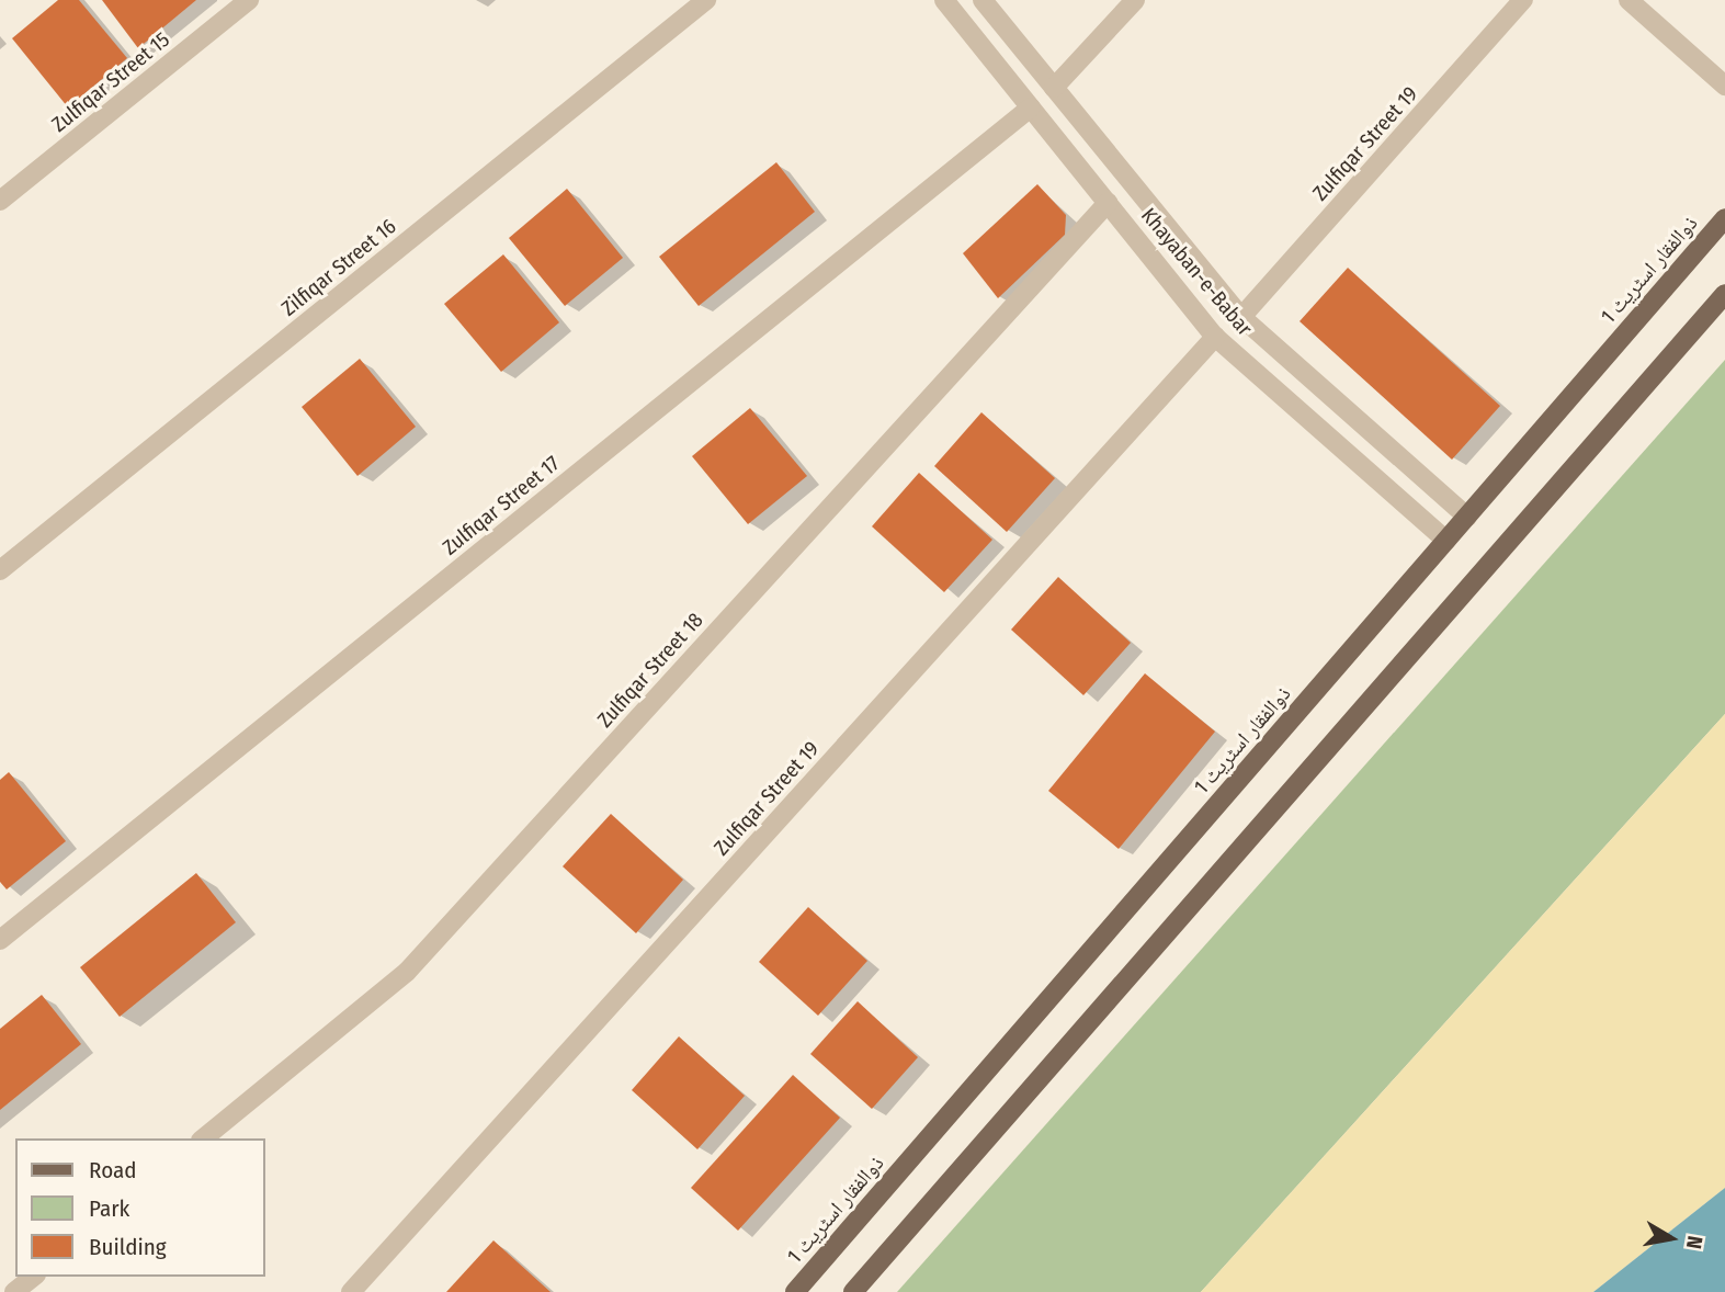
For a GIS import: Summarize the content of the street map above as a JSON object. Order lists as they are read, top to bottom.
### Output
{
  "streets": {
    "main road": ["ذوالفقار اسٹریٹ 1"],
    "street": [
      "Zulfiqar Street 15",
      "Zulfiqar Street 19",
      "Zilfiqar Street 16",
      "Khayaban-e-Babar",
      "Zulfiqar Street 17",
      "Zulfiqar Street 18"
    ]
  },
  "crossings": [
    ["Zulfiqar Street 19", "Khayaban-e-Babar"],
    ["ذوالفقار اسٹریٹ 1", "Khayaban-e-Babar"],
    ["Khayaban-e-Babar", "Zulfiqar Street 17"],
    ["Khayaban-e-Babar", "Zulfiqar Street 18"]
  ],
  "legend": ["Road", "Park", "Building"],
  "north": "right"
}
